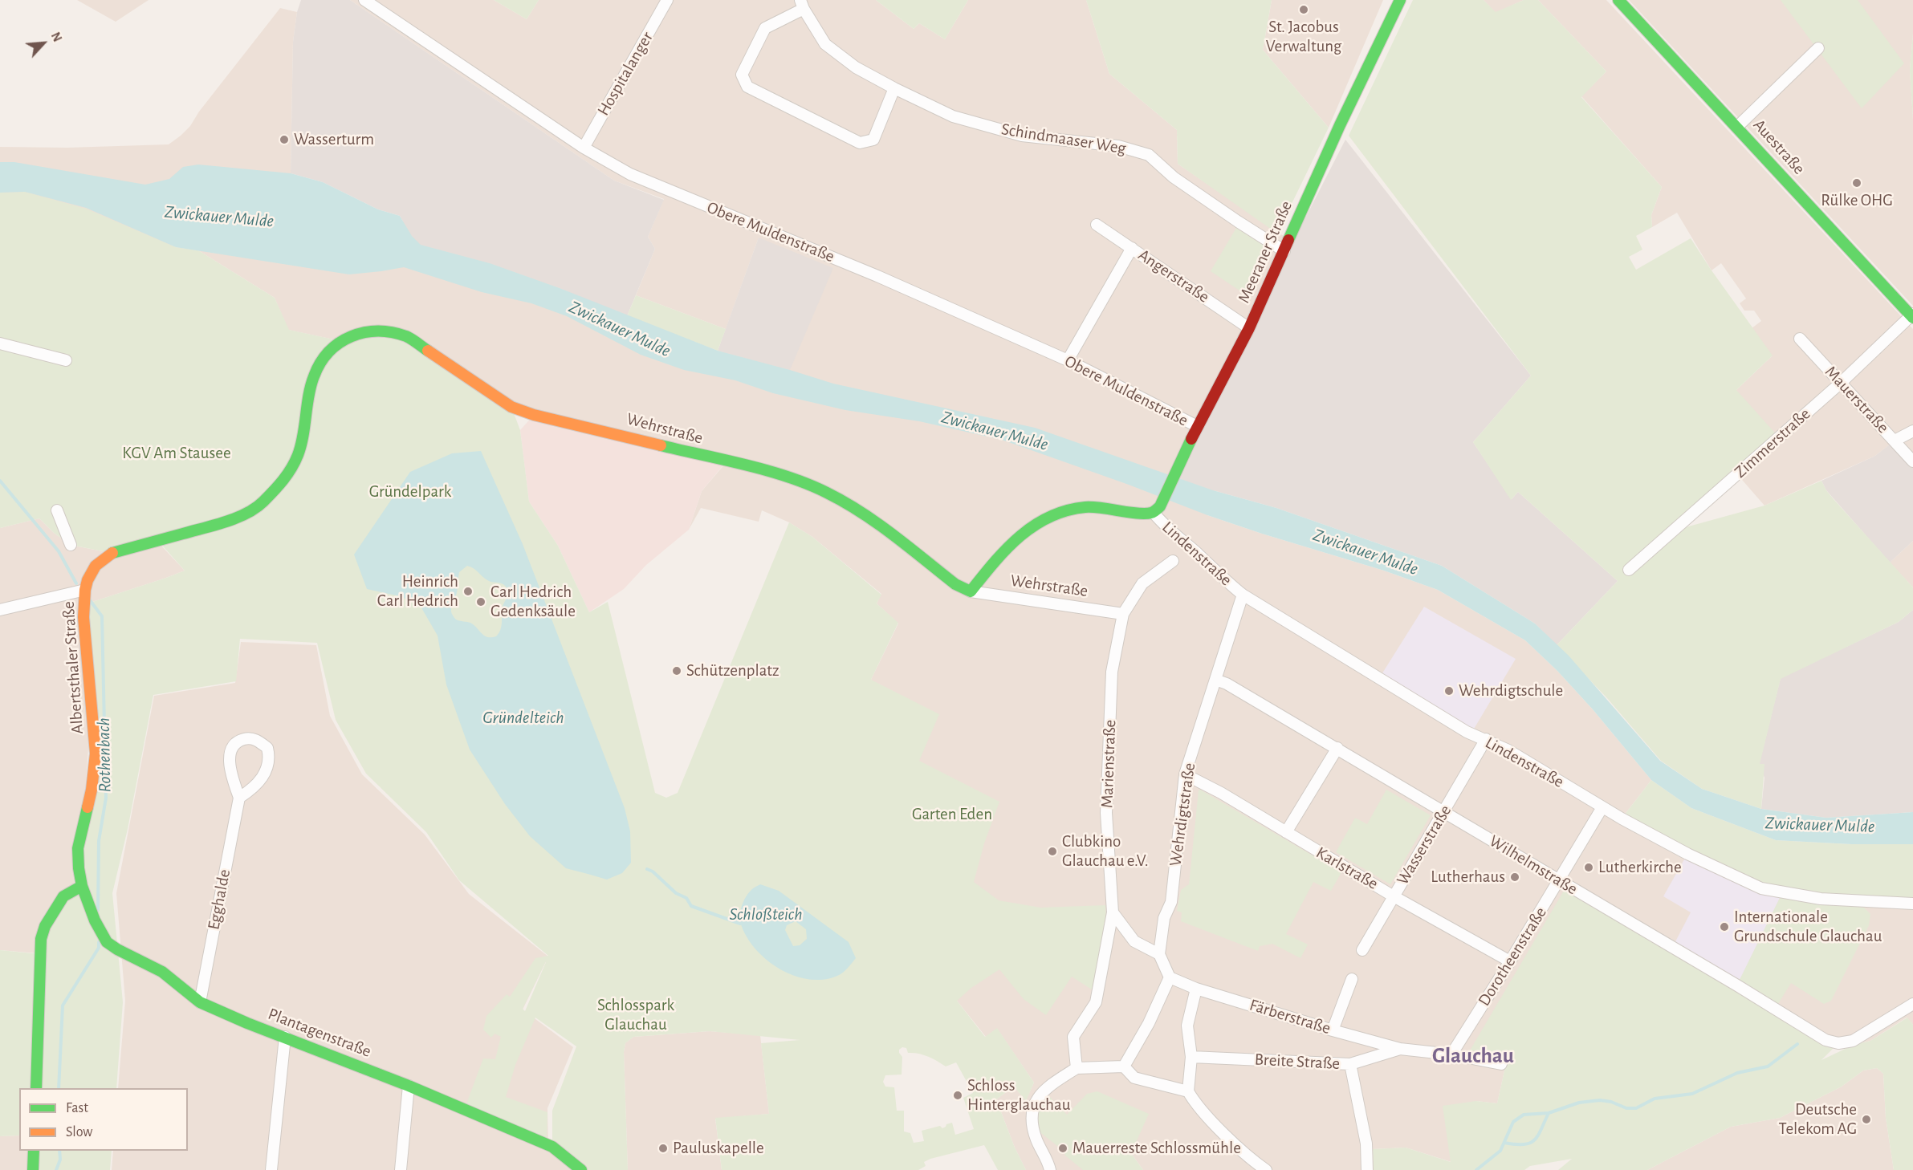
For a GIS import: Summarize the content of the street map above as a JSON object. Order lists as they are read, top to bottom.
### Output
{
  "streets": {
    "street": [
      "Hospitalanger",
      "Schindmaaser Weg",
      "Auestraße",
      "Obere Muldenstraße",
      "Meeraner Straße",
      "Angerstraße",
      "Mauerstraße",
      "Wehrstraße",
      "Zimmerstraße",
      "Lindenstraße",
      "Albertsthaler Straße",
      "Marienstraße",
      "Wehrdigtstraße",
      "Wasserstraße",
      "Wilhelmstraße",
      "Karlstraße",
      "Egghalde",
      "Dorotheenstraße",
      "Färberstraße",
      "Plantagenstraße",
      "Breite Straße"
    ]
  },
  "crossings": [
    ["Hospitalanger", "Obere Muldenstraße"],
    ["Schindmaaser Weg", "Meeraner Straße"],
    ["Auestraße", "Zimmerstraße"],
    ["Obere Muldenstraße", "Meeraner Straße"],
    ["Meeraner Straße", "Angerstraße"],
    ["Meeraner Straße", "Wehrstraße"],
    ["Meeraner Straße", "Lindenstraße"],
    ["Mauerstraße", "Zimmerstraße"],
    ["Wehrstraße", "Lindenstraße"],
    ["Wehrstraße", "Albertsthaler Straße"],
    ["Wehrstraße", "Marienstraße"],
    ["Lindenstraße", "Wehrdigtstraße"],
    ["Lindenstraße", "Wasserstraße"],
    ["Lindenstraße", "Dorotheenstraße"],
    ["Albertsthaler Straße", "Plantagenstraße"],
    ["Wehrdigtstraße", "Wilhelmstraße"],
    ["Wehrdigtstraße", "Karlstraße"],
    ["Wasserstraße", "Wilhelmstraße"],
    ["Wasserstraße", "Karlstraße"],
    ["Wilhelmstraße", "Dorotheenstraße"],
    ["Karlstraße", "Dorotheenstraße"],
    ["Egghalde", "Plantagenstraße"],
    ["Dorotheenstraße", "Färberstraße"],
    ["Färberstraße", "Breite Straße"]
  ],
  "districts": ["Glauchau"],
  "water": [
    "Zwickauer Mulde",
    "Gründelteich",
    "Rothenbach",
    "Schloßteich"
  ],
  "parks": [
    "KGV Am Stausee",
    "Gründelpark",
    "Garten Eden",
    "Schlosspark Glauchau"
  ],
  "places": [
    "St. Jacobus Verwaltung",
    "Wasserturm",
    "Rülke OHG",
    "Heinrich Carl Hedrich",
    "Carl Hedrich Gedenksäule",
    "Schützenplatz",
    "Wehrdigtschule",
    "Clubkino Glauchau e.V.",
    "Lutherkirche",
    "Lutherhaus",
    "Internationale Grundschule Glauchau",
    "Schloss Hinterglauchau",
    "Deutsche Telekom AG",
    "Pauluskapelle",
    "Mauerreste Schlossmühle"
  ],
  "legend": ["Fast", "Slow"],
  "north": "top right"
}
